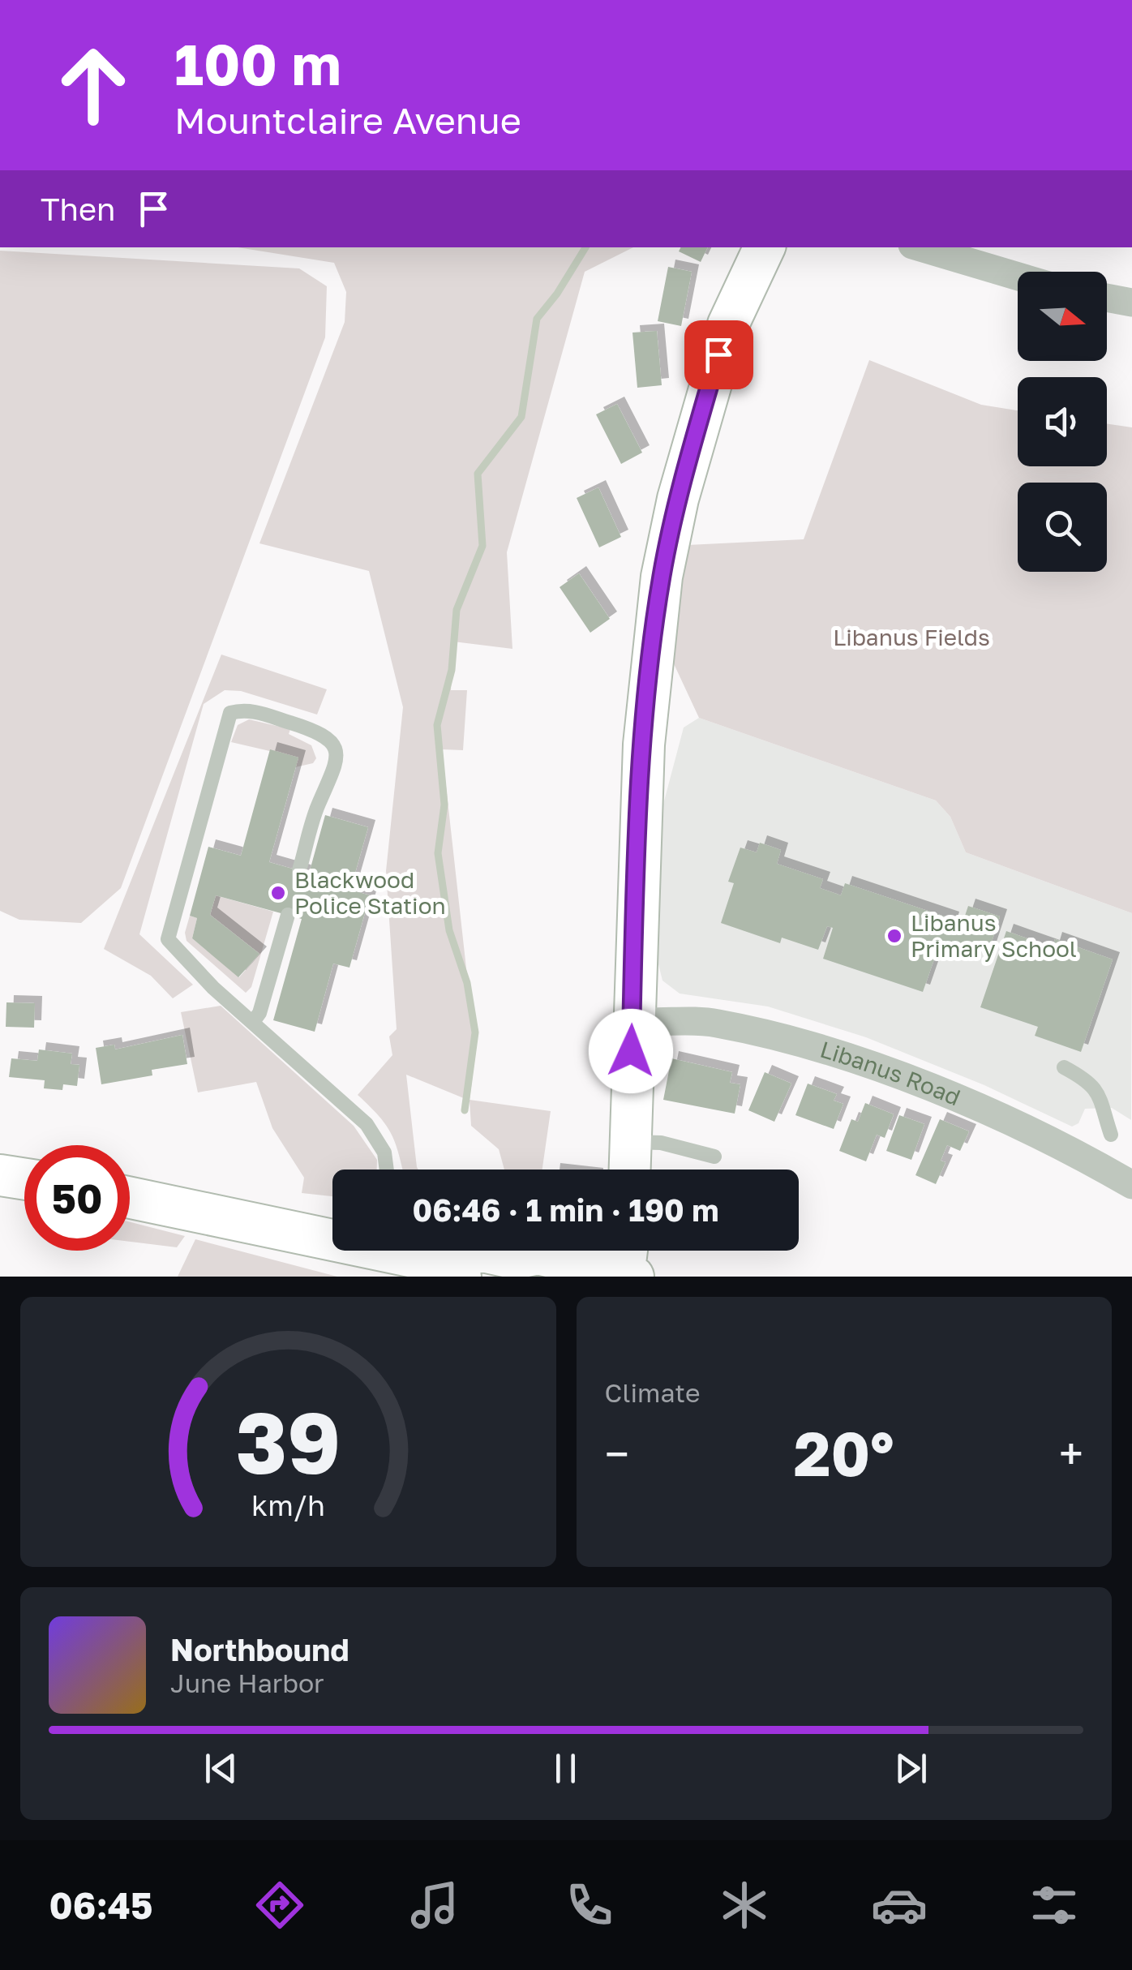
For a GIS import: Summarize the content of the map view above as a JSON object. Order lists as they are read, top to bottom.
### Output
{
  "streets": {
    "street": ["Libanus Road"]
  },
  "parks": ["Libanus Fields"],
  "places": ["Blackwood Police Station", "Libanus Primary School"],
  "north": "right",
  "page": {
    "turn": ["100 m", "Mountclaire Avenue"],
    "then": "Then",
    "limit": "50",
    "trip": "06:46 · 1 min · 190 m",
    "tile": "Climate",
    "heat": ["−", "20°", "+"],
    "song": ["Northbound", "June Harbor"],
    "tabs": "06:45",
    "gauge": ["39", "km/h"]
  }
}
